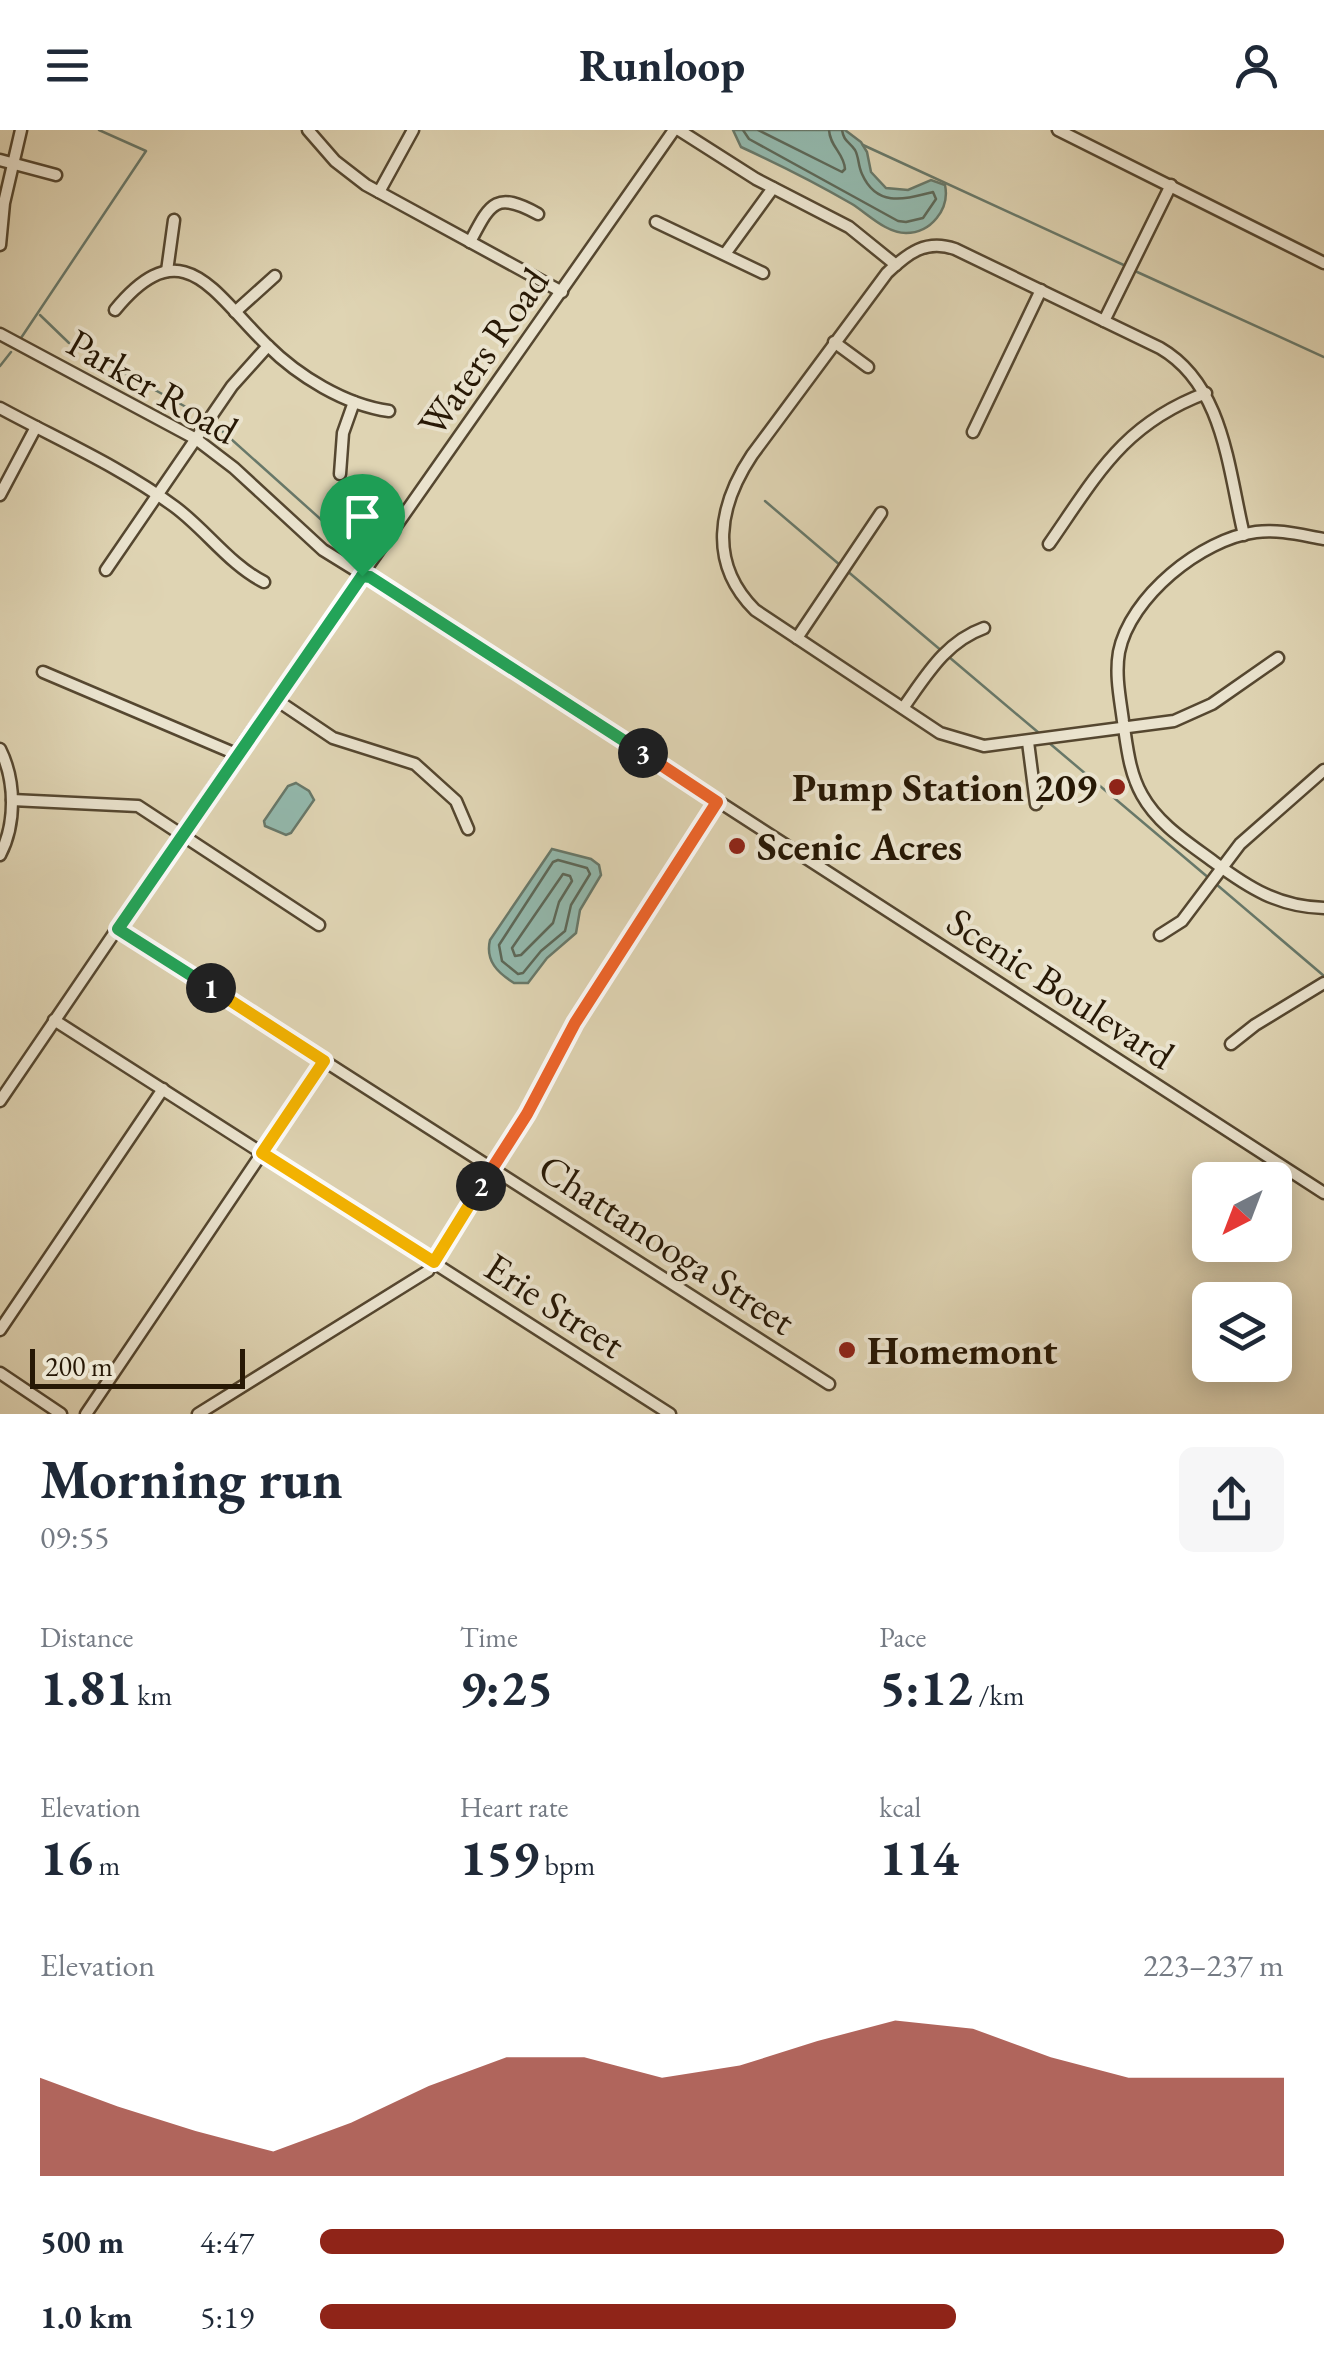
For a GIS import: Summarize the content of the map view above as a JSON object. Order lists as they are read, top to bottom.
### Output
{
  "streets": {
    "street": [
      "Waters Road",
      "Parker Road",
      "Scenic Boulevard",
      "Chattanooga Street",
      "Erie Street"
    ]
  },
  "crossings": [
    ["Waters Road", "Parker Road"],
    ["Waters Road", "Scenic Boulevard"],
    ["Waters Road", "Chattanooga Street"],
    ["Waters Road", "Erie Street"],
    ["Parker Road", "Scenic Boulevard"]
  ],
  "places": ["Pump Station 209", "Scenic Acres", "Homemont"],
  "scale_bar": "200 m",
  "north": "bottom left",
  "page": {
    "header": "Runloop",
    "pins": ["3", "1", "2"],
    "scale": "200 m",
    "heading": ["Morning run", "09:55"],
    "stats": [
      ["Distance", "1.81 km"],
      ["Time", "9:25"],
      ["Pace", "5:12 /km"],
      ["Elevation", "16 m"],
      ["Heart rate", "159 bpm"],
      ["kcal", "114"]
    ],
    "chart": ["Elevation", "223–237 m"],
    "list": [
      {
        "name": "500 m",
        "note": "4:47"
      },
      {
        "name": "1.0 km",
        "note": "5:19"
      }
    ]
  }
}
